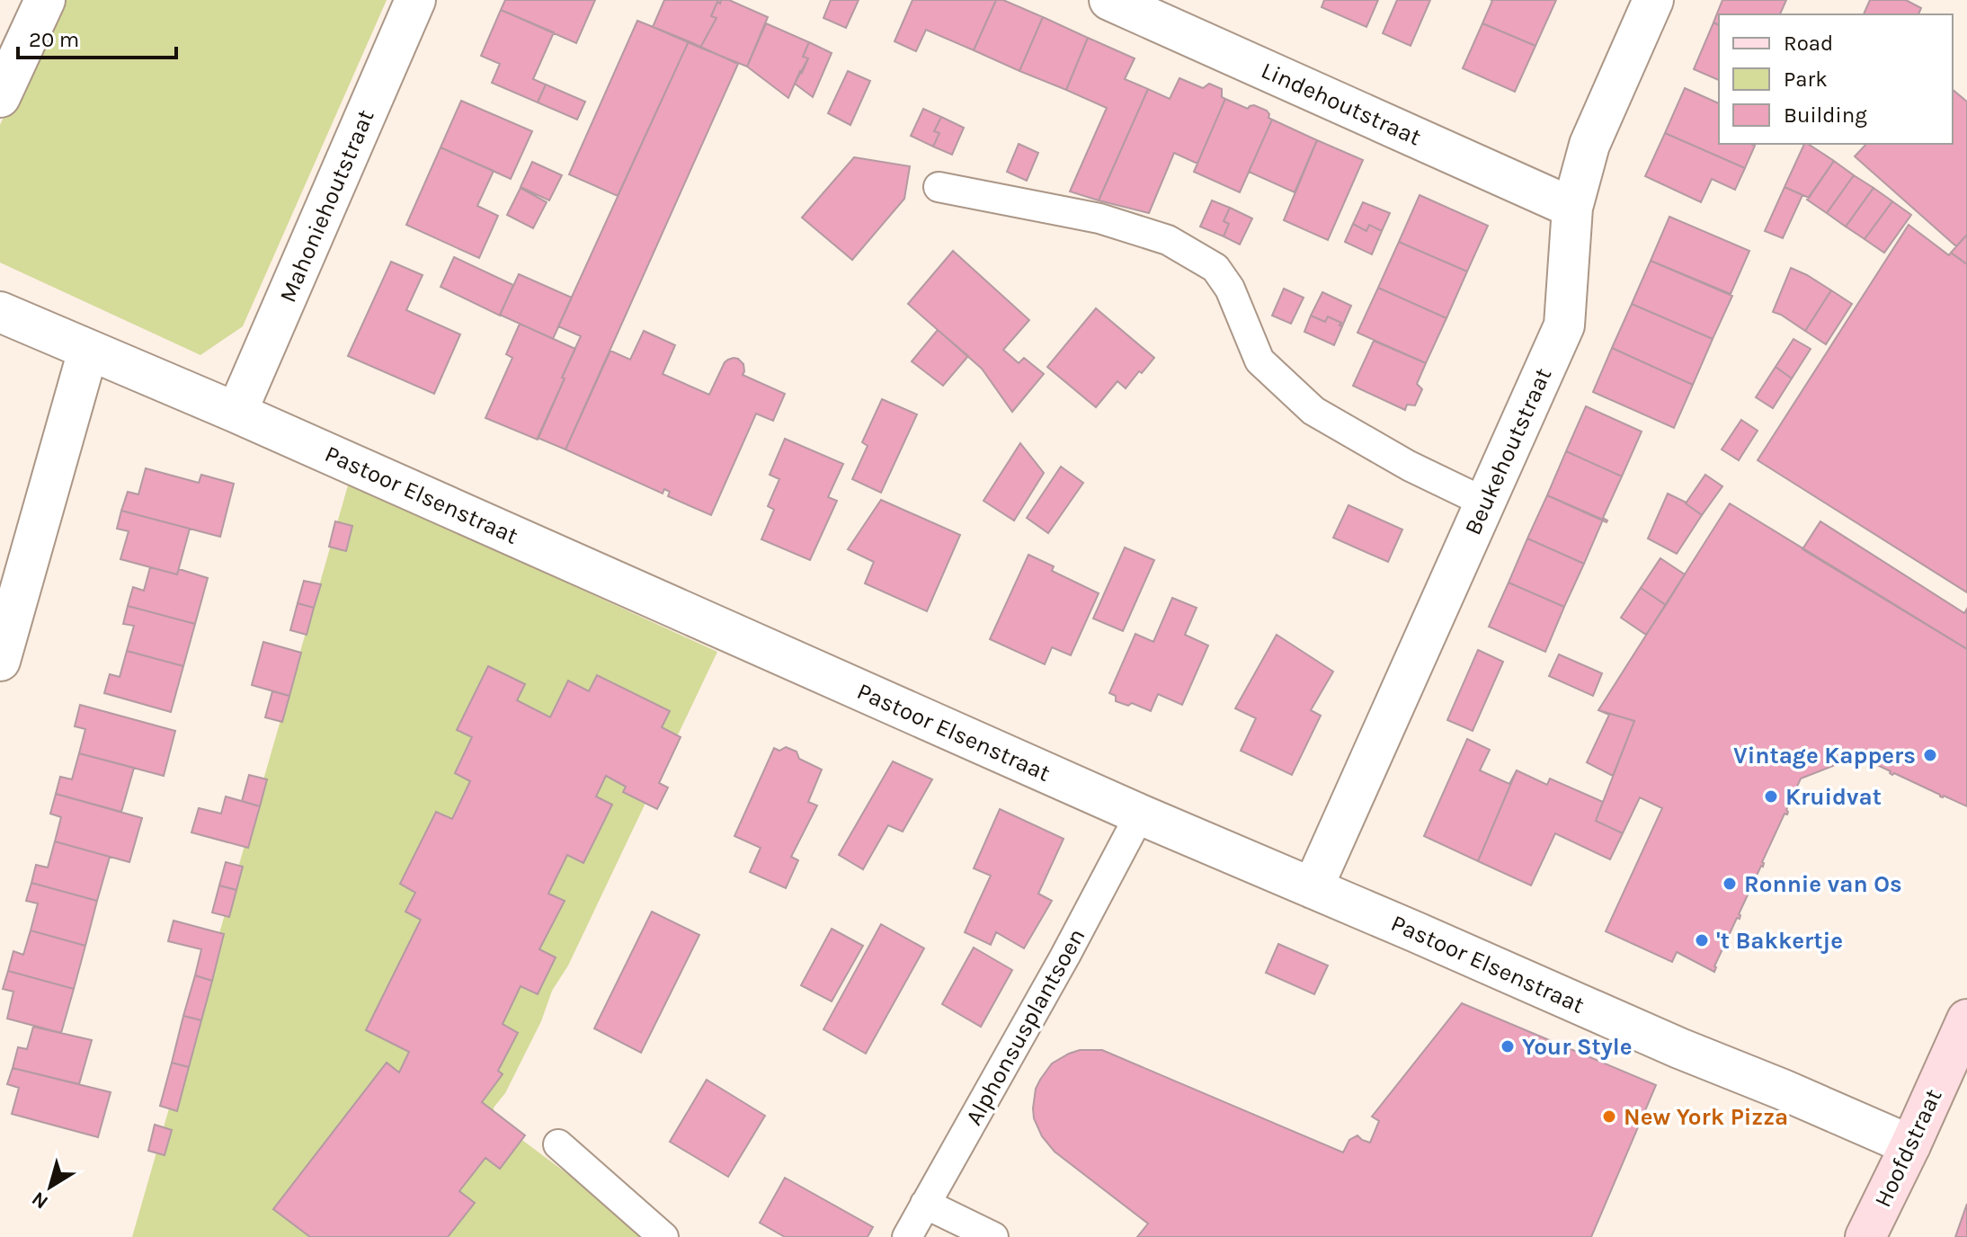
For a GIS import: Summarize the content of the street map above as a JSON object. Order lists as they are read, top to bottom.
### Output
{
  "streets": {
    "street": [
      "Lindehoutstraat",
      "Mahoniehoutstraat",
      "Beukehoutstraat",
      "Pastoor Elsenstraat",
      "Hoofdstraat"
    ],
    "lane": ["Alphonsusplantsoen"]
  },
  "crossings": [
    ["Lindehoutstraat", "Beukehoutstraat"],
    ["Mahoniehoutstraat", "Pastoor Elsenstraat"],
    ["Beukehoutstraat", "Pastoor Elsenstraat"],
    ["Pastoor Elsenstraat", "Alphonsusplantsoen"],
    ["Pastoor Elsenstraat", "Hoofdstraat"]
  ],
  "places": [
    "Vintage Kappers",
    "Kruidvat",
    "Ronnie van Os",
    "'t Bakkertje",
    "Your Style",
    "New York Pizza"
  ],
  "legend": ["Road", "Park", "Building"],
  "scale_bar": "20 m",
  "north": "bottom left"
}
